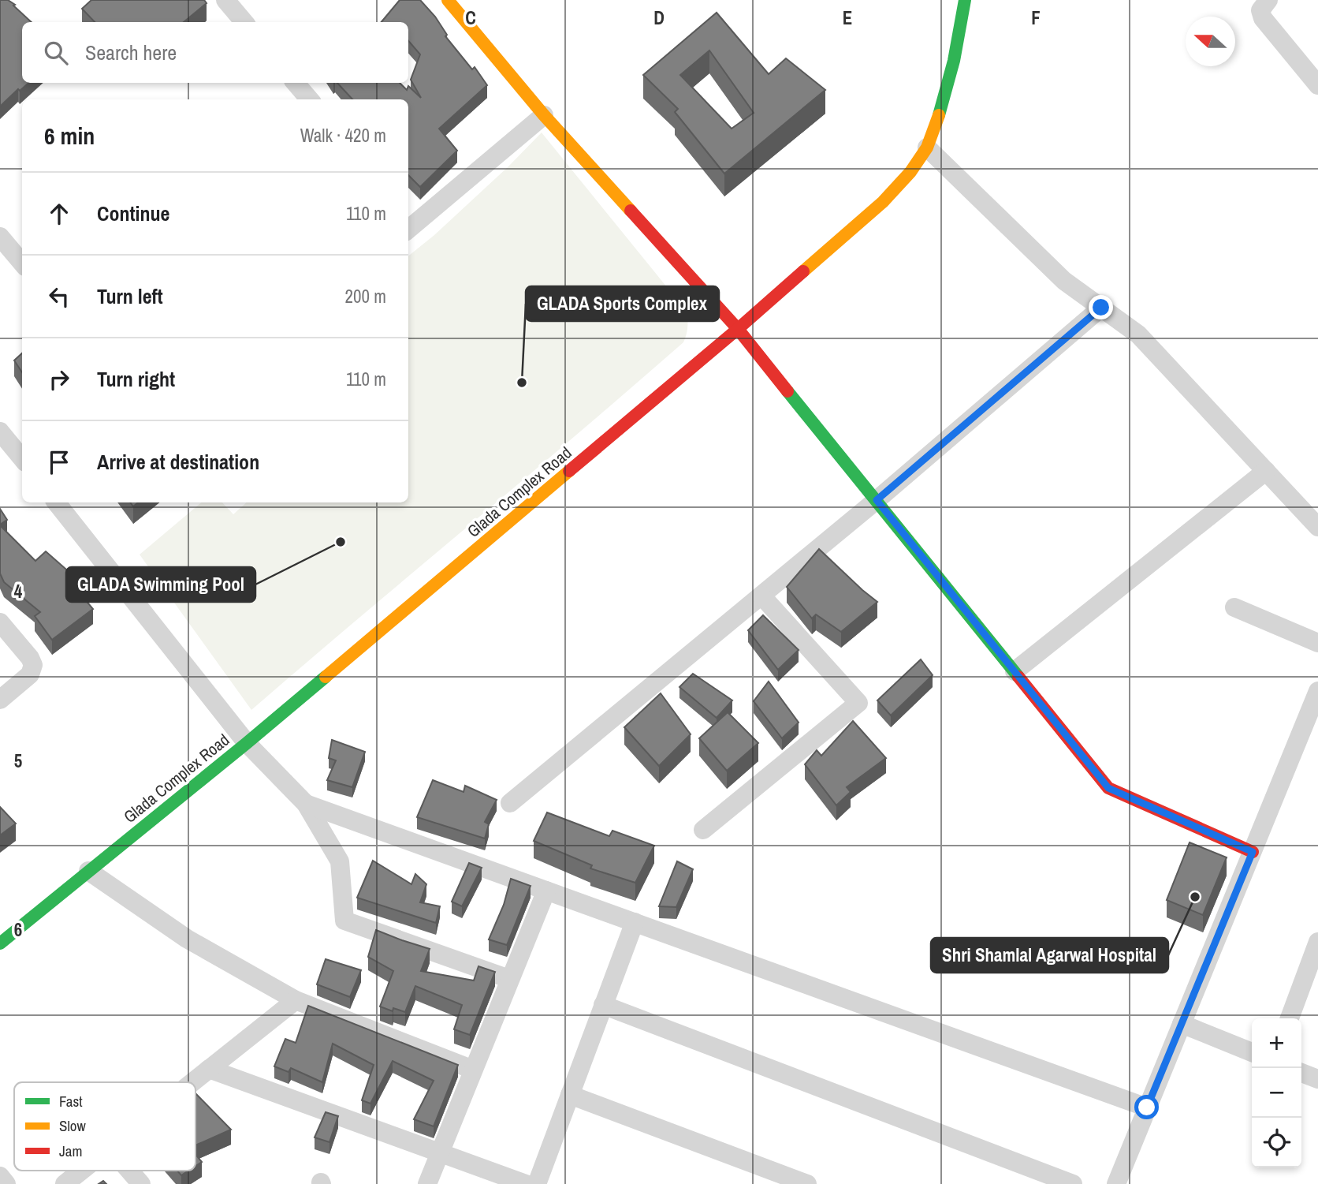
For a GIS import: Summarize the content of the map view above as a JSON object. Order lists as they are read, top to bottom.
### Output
{
  "streets": {
    "street": ["Glada Complex Road"]
  },
  "places": ["GLADA Sports Complex", "GLADA Swimming Pool", "Shri Shamlal Agarwal Hospital"],
  "legend": ["Fast", "Slow", "Jam"],
  "north": "left",
  "page": {
    "search": "Search here",
    "heading": ["6 min", "Walk · 420 m"],
    "list": [
      ["Continue", "110 m"],
      ["Turn left", "200 m"],
      ["Turn right", "110 m"],
      "Arrive at destination"
    ],
    "map_buttons": ["+", "−"]
  },
  "grid": {
    "columns": [
      "C",
      "D",
      "E",
      "F"
    ],
    "rows": ["4", "5", "6"]
  }
}
